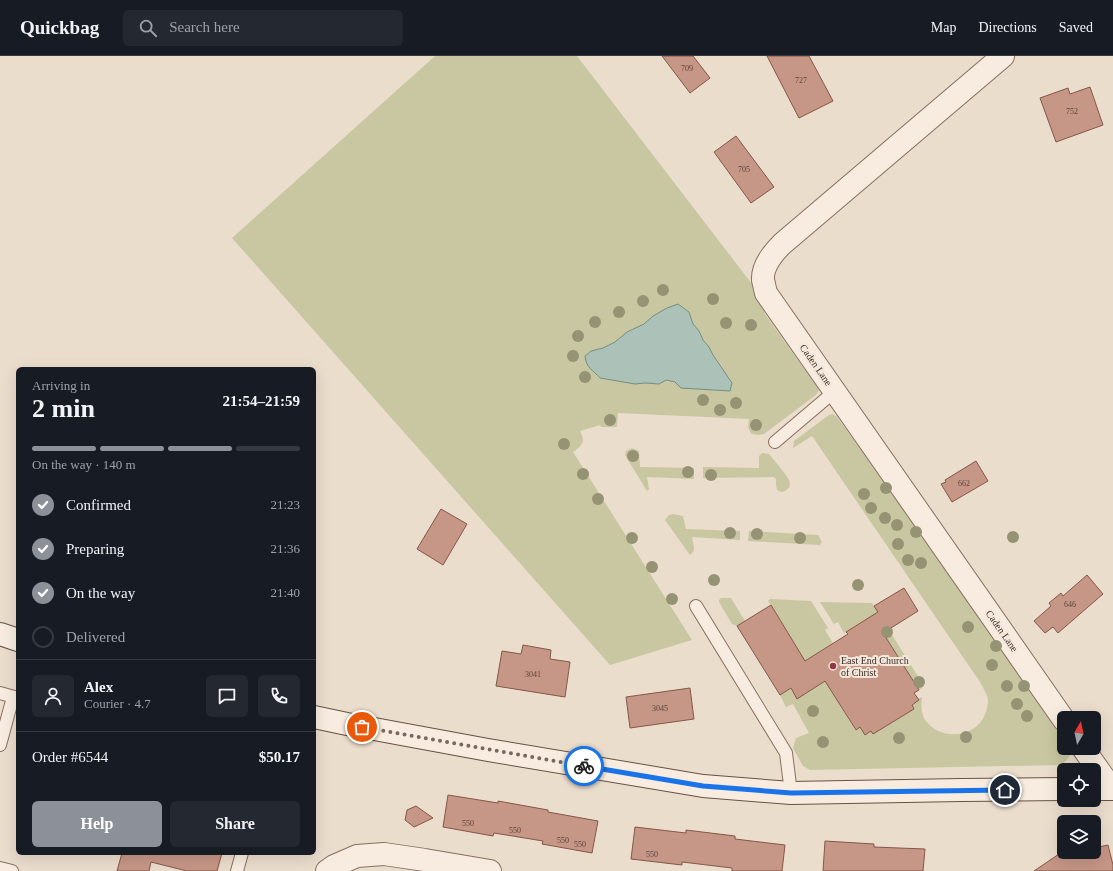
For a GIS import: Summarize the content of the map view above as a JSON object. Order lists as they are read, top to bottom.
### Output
{
  "streets": {
    "street": ["Caden Lane"]
  },
  "places": ["East End Church of Christ"],
  "house_numbers": [
    "709",
    "727",
    "752",
    "705",
    "662",
    "646",
    "3041",
    "3045",
    "550",
    "550",
    "550",
    "550",
    "550"
  ],
  "north": "top",
  "page": {
    "header": "Quickbag",
    "search": "Search here",
    "nav": ["Map", "Directions", "Saved"],
    "heading": ["2 min", "Arriving in", "21:54–21:59"],
    "panel": [
      "Alex",
      "Courier · 4.7",
      "Order #6544",
      "$50.17"
    ],
    "bar": "On the way · 140 m",
    "list": [
      ["Confirmed", "21:23"],
      ["Preparing", "21:36"],
      ["On the way", "21:40"],
      "Delivered"
    ],
    "buttons": ["Help", "Share"]
  }
}
